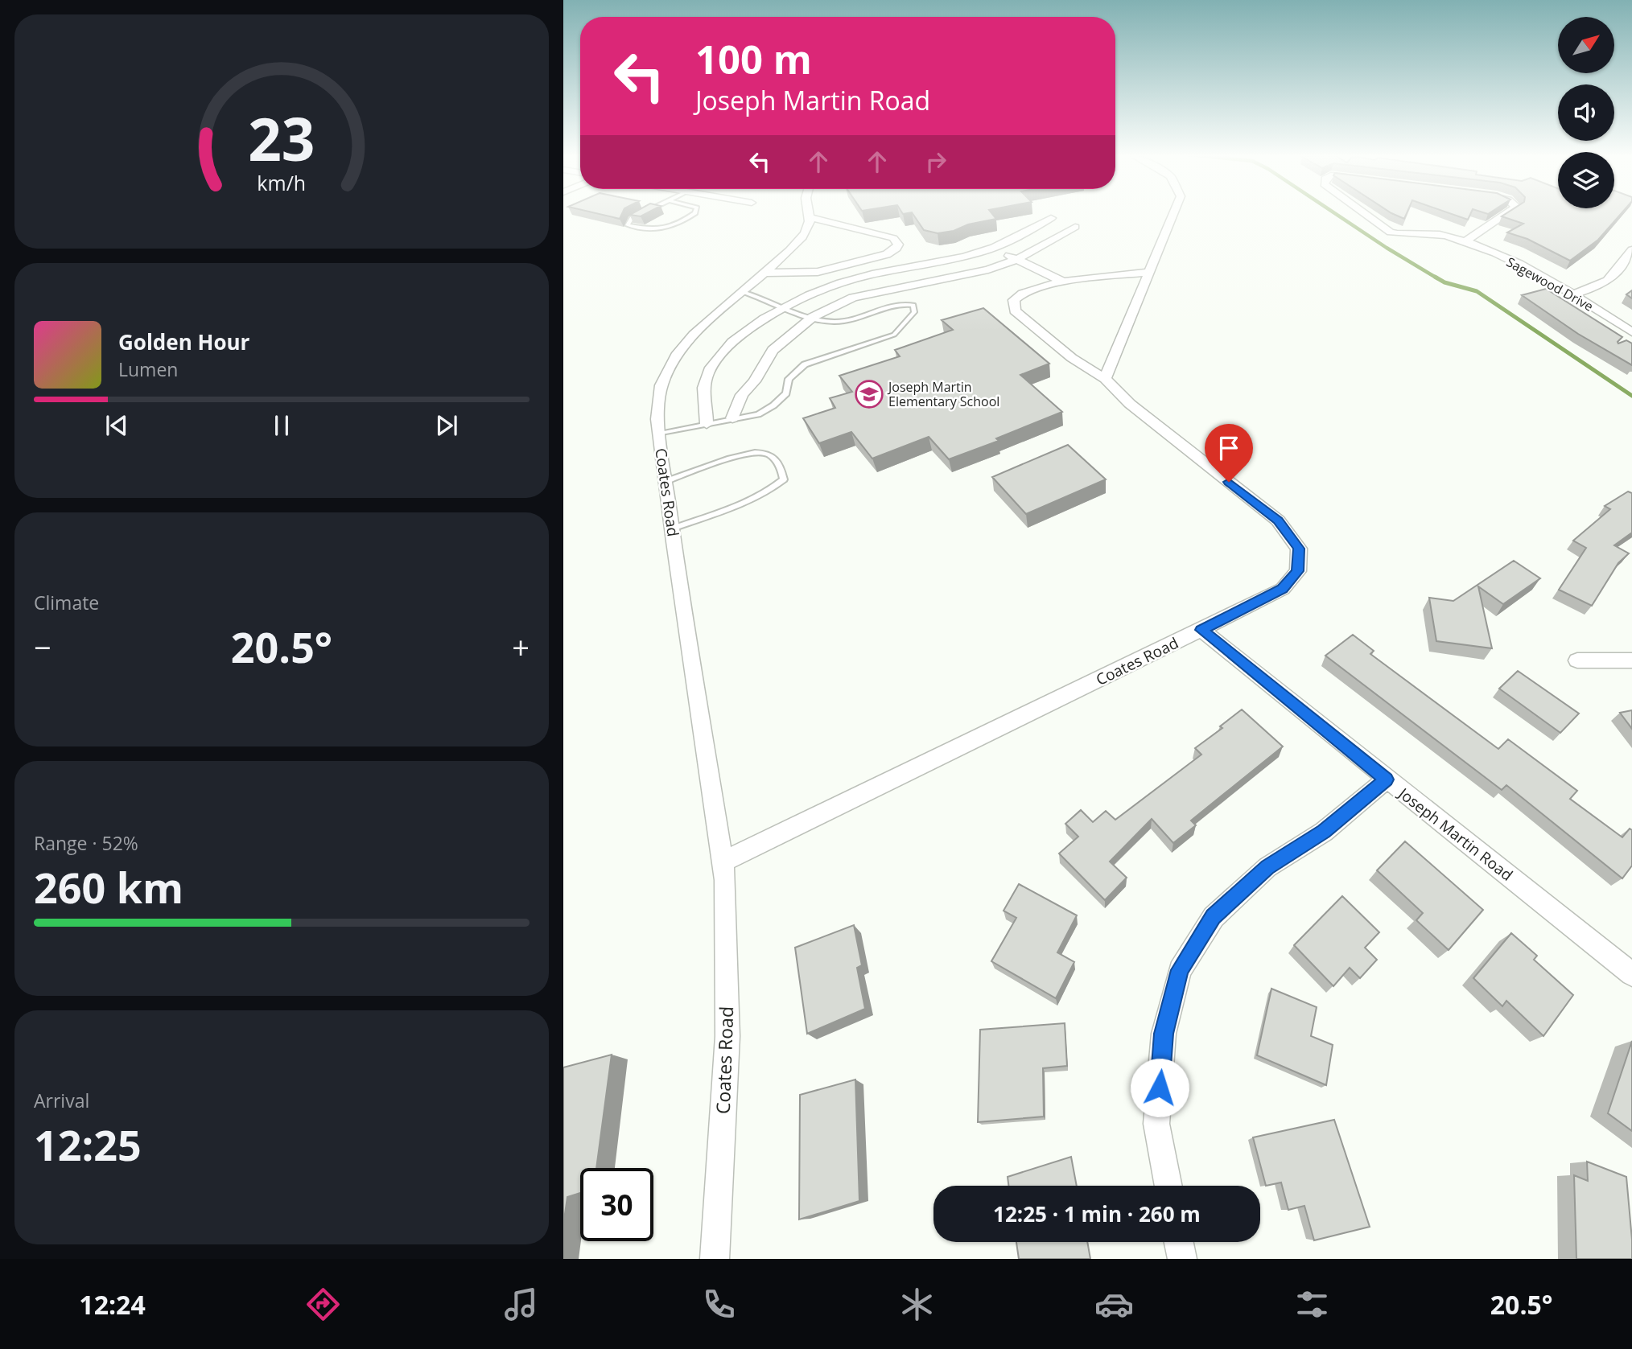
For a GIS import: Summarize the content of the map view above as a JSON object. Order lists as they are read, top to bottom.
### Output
{
  "streets": {
    "street": ["Sagewood Drive", "Coates Road", "Joseph Martin Road"]
  },
  "crossings": [
    ["Coates Road", "Joseph Martin Road"]
  ],
  "places": {
    "school or university": ["Joseph Martin Elementary School"]
  },
  "north": "top right",
  "page": {
    "turn": ["100 m", "Joseph Martin Road"],
    "song": ["Golden Hour", "Lumen"],
    "tile": [
      "Climate",
      ["Range · 52%", "260 km"],
      ["Arrival", "12:25"]
    ],
    "heat": ["−", "20.5°", "+"],
    "limit": "30",
    "trip": "12:25 · 1 min · 260 m",
    "tabs": ["12:24", "20.5°"],
    "gauge": ["23", "km/h"]
  }
}
